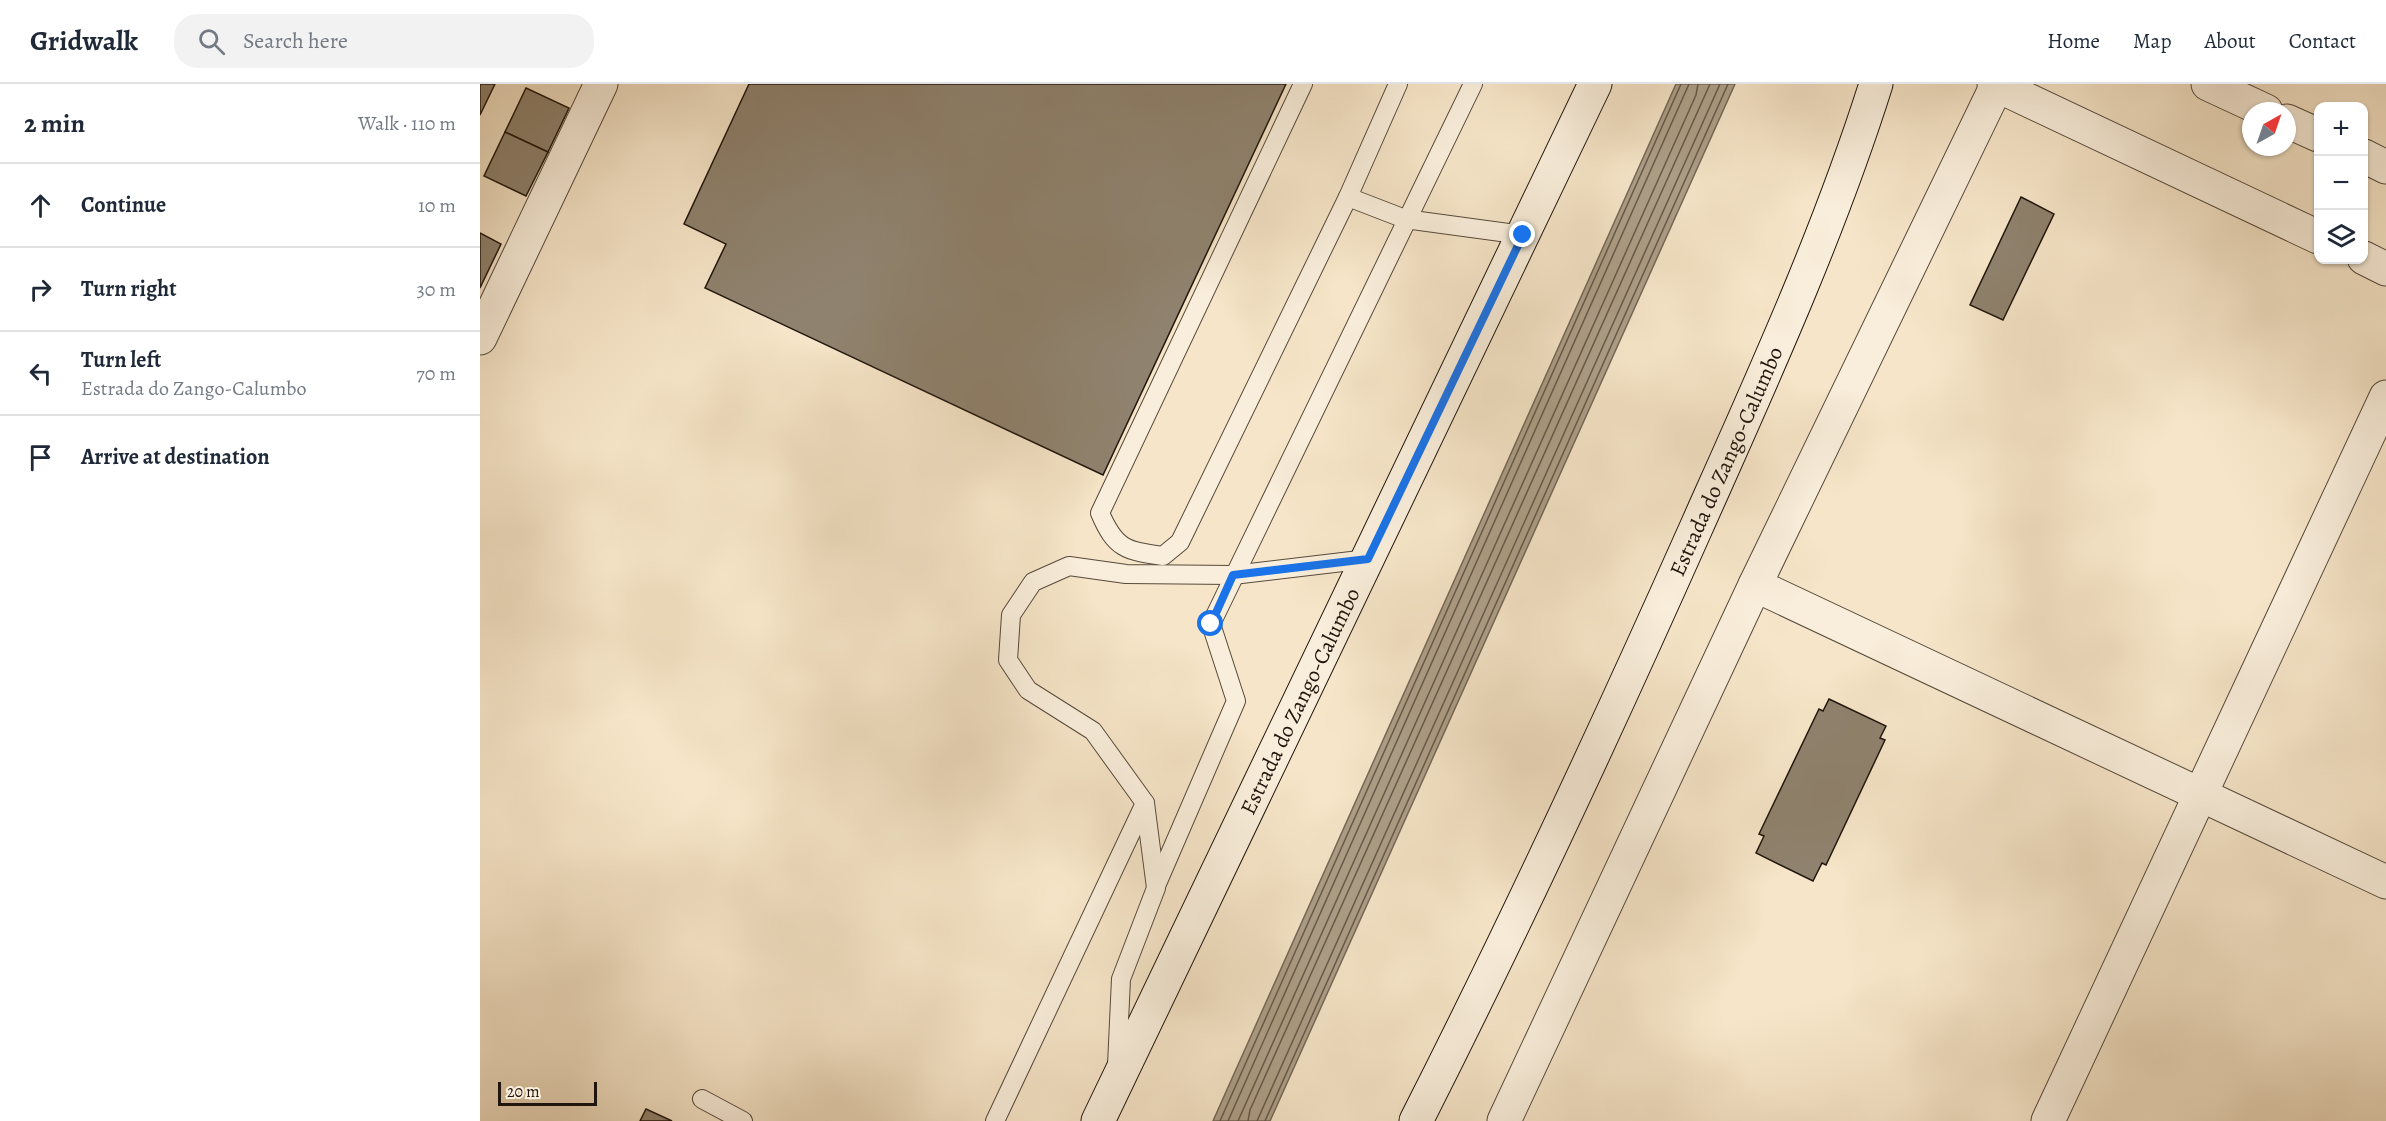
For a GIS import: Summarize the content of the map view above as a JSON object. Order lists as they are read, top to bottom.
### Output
{
  "streets": {
    "street": ["Estrada do Zango-Calumbo"]
  },
  "scale_bar": "20 m",
  "north": "top right",
  "page": {
    "header": "Gridwalk",
    "search": "Search here",
    "nav": [
      "Home",
      "Map",
      "About",
      "Contact"
    ],
    "heading": ["2 min", "Walk · 110 m"],
    "map_buttons": ["+", "−"],
    "list": [
      ["Continue", "10 m"],
      ["Turn right", "30 m"],
      ["Turn left", "Estrada do Zango-Calumbo", "70 m"],
      "Arrive at destination"
    ],
    "scale": "20 m"
  }
}
